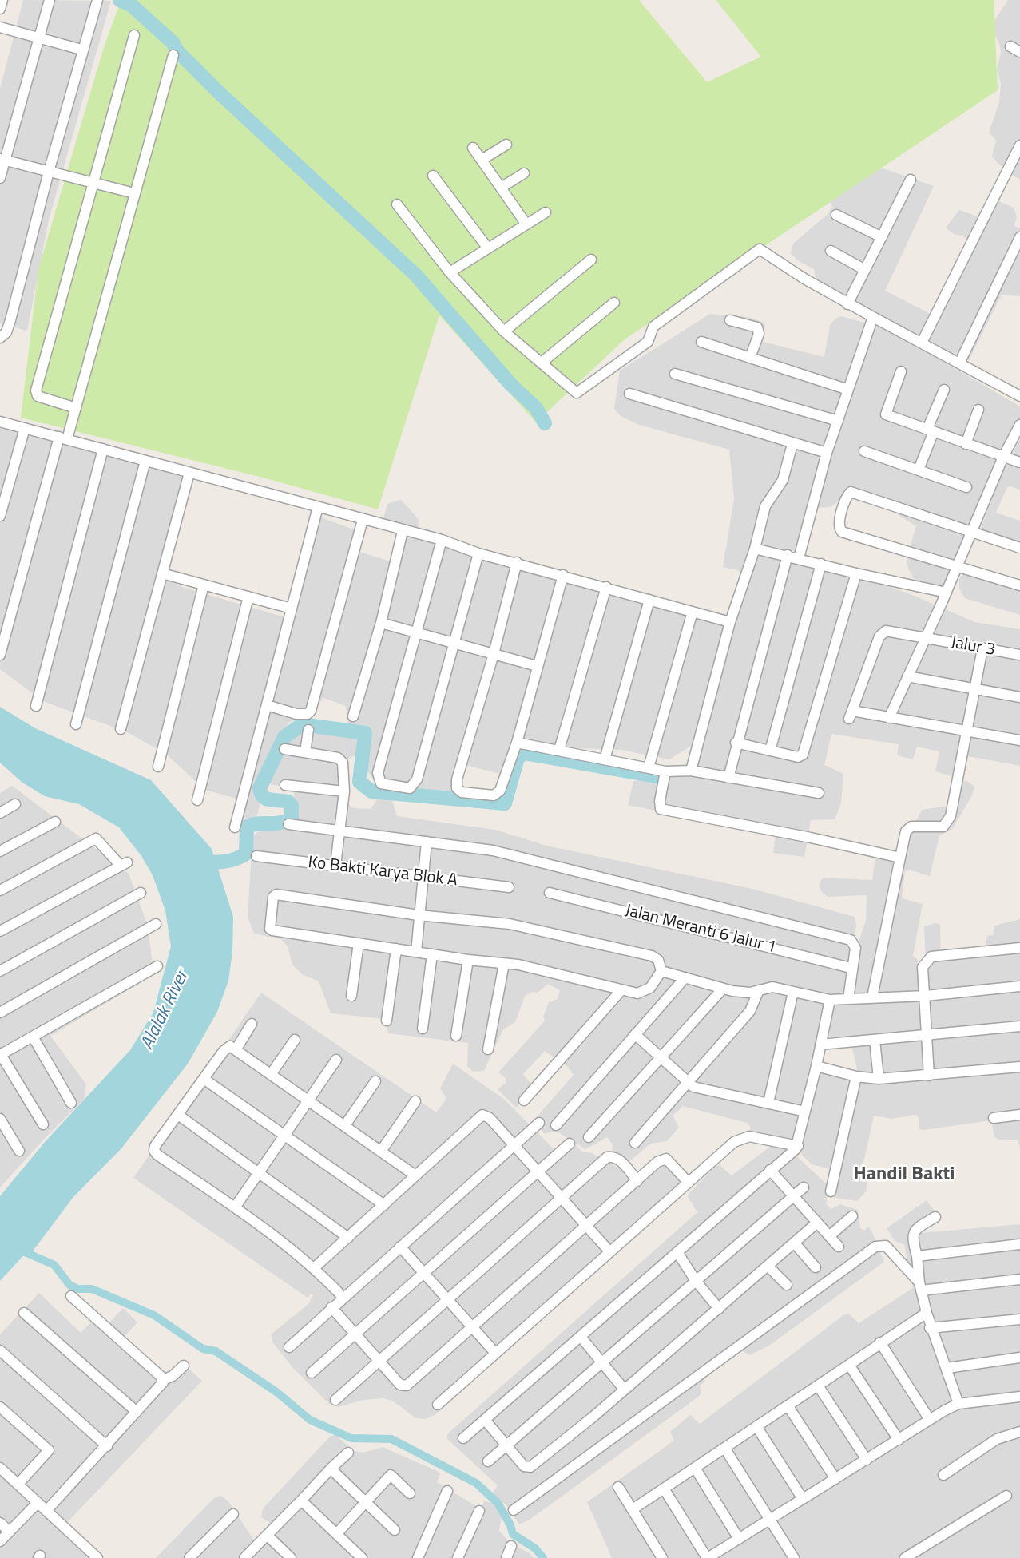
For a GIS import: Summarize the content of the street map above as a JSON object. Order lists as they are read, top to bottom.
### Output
{
  "streets": {
    "street": ["Jalur 3", "Ko Bakti Karya Blok A", "Jalan Meranti 6 Jalur 1"]
  },
  "districts": ["Handil Bakti"],
  "water": ["Alalak River"]
}
